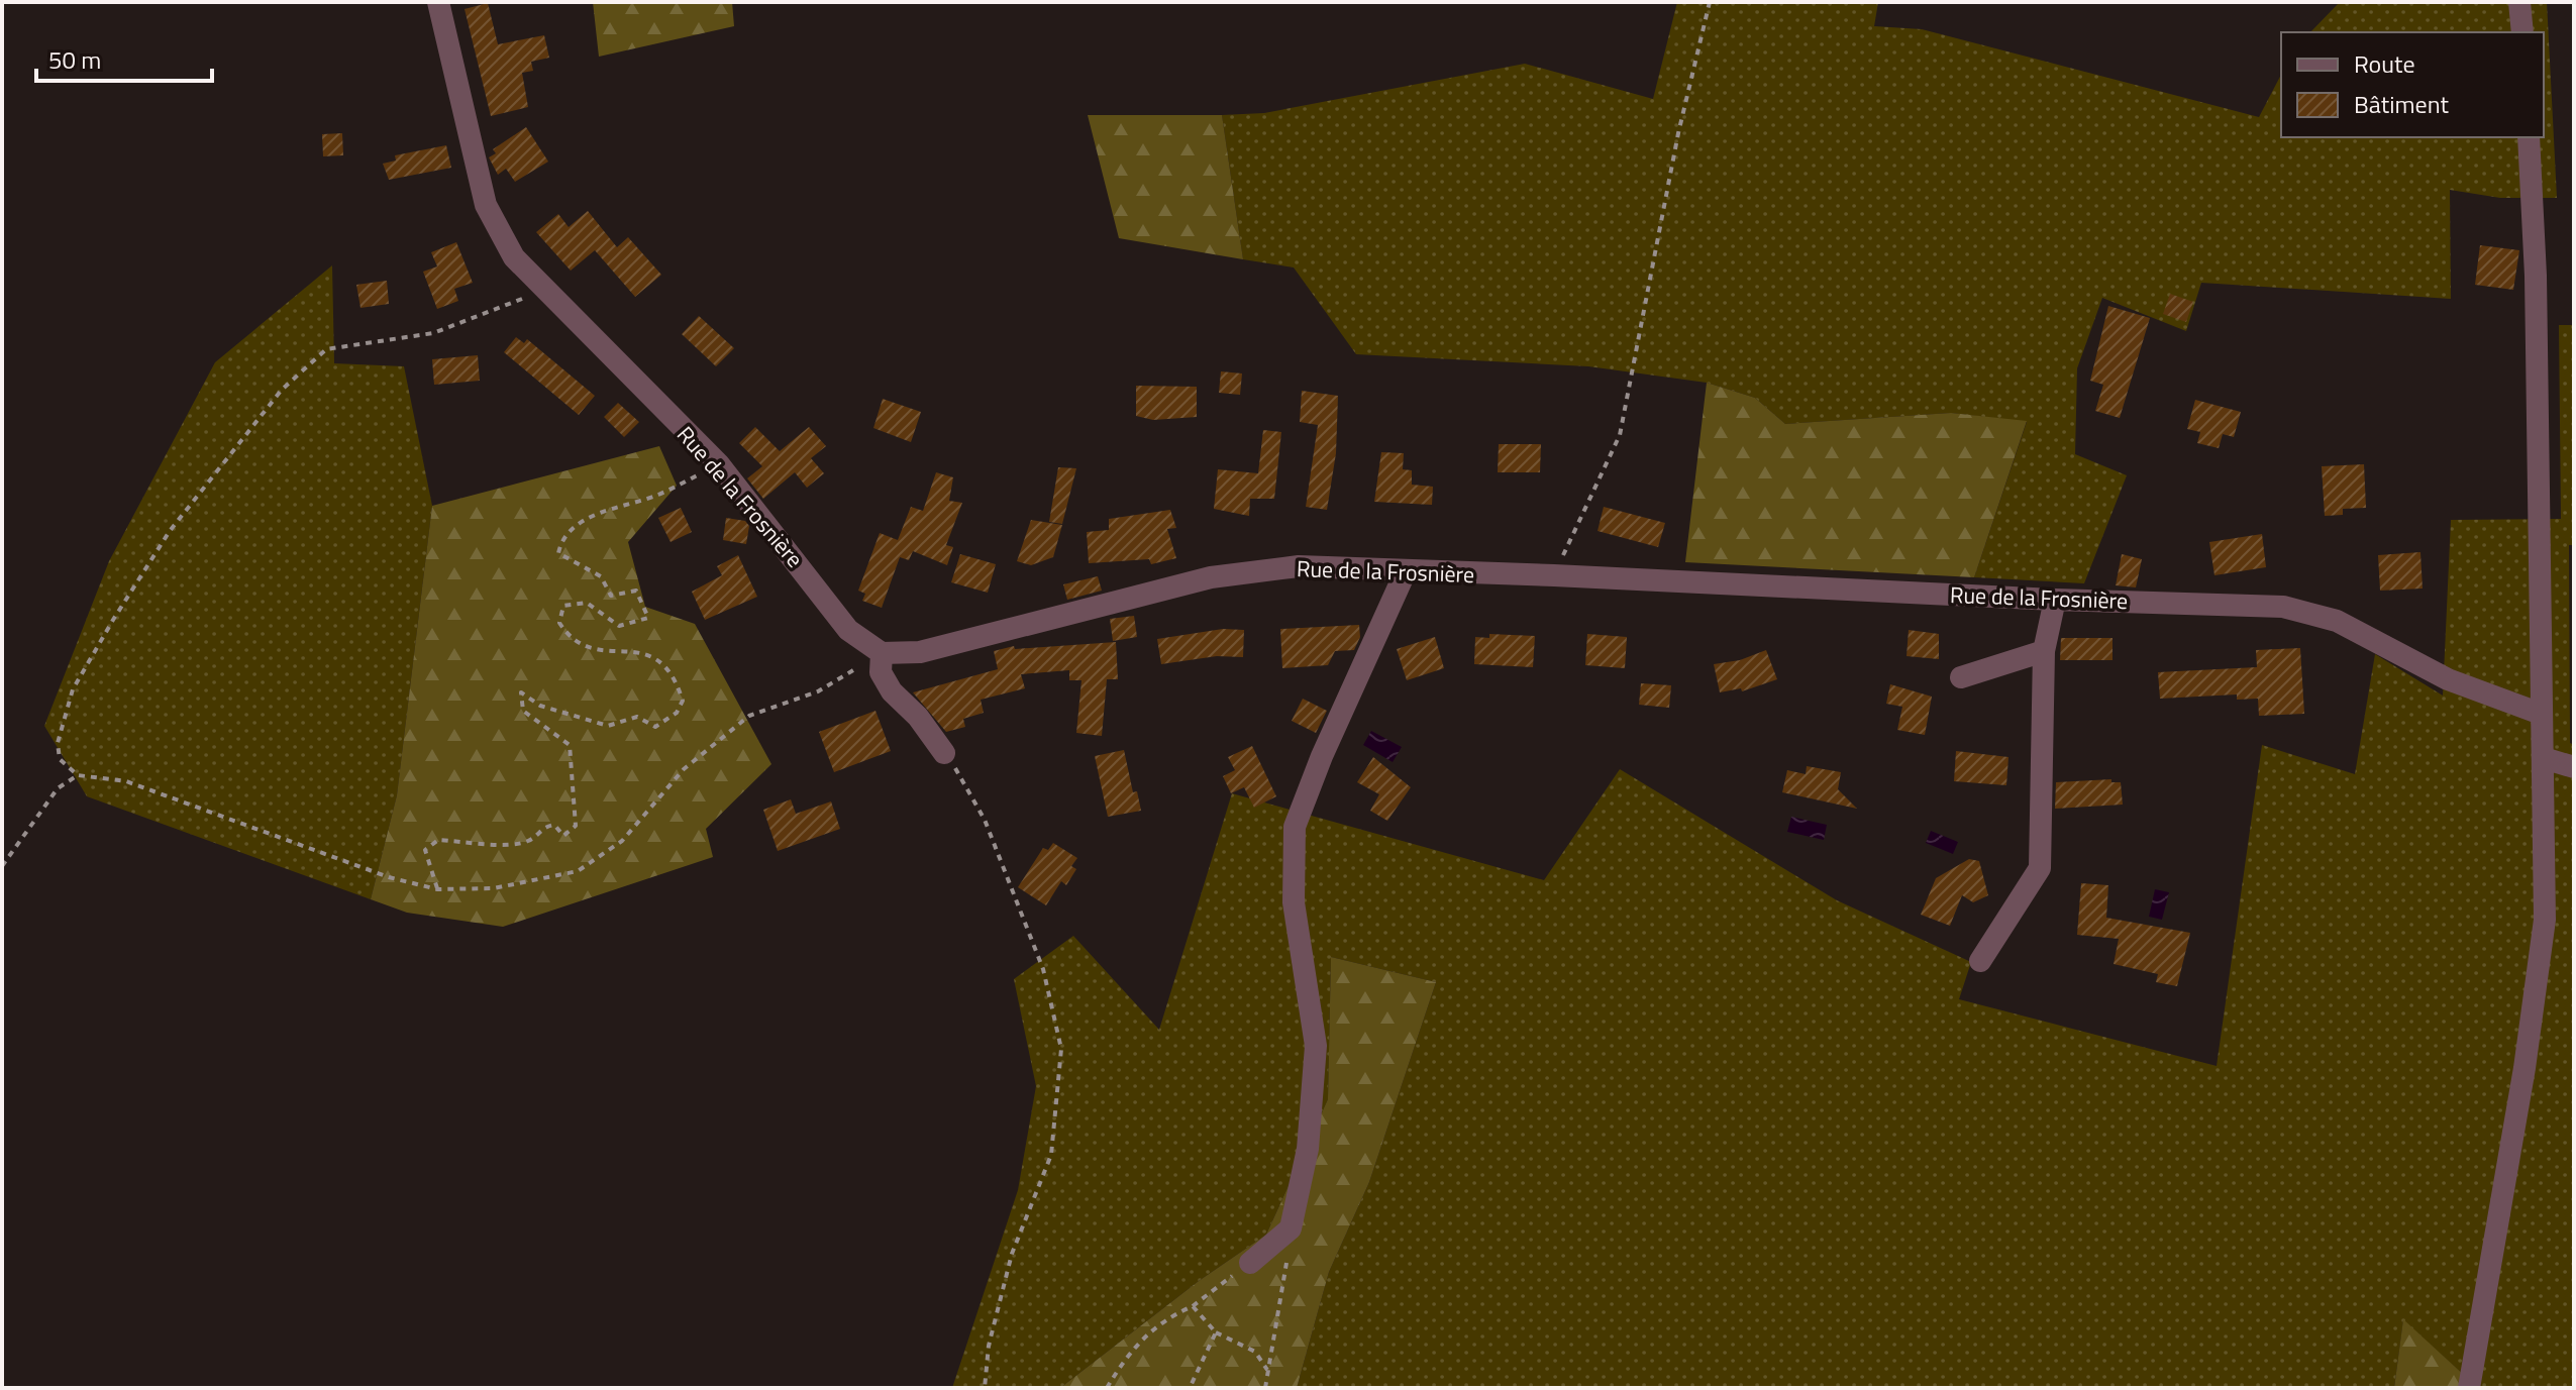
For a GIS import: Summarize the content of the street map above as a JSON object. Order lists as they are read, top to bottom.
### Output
{
  "streets": {
    "street": ["Rue de la Frosnière"]
  },
  "legend": ["Route", "Bâtiment"],
  "scale_bar": "50 m"
}
